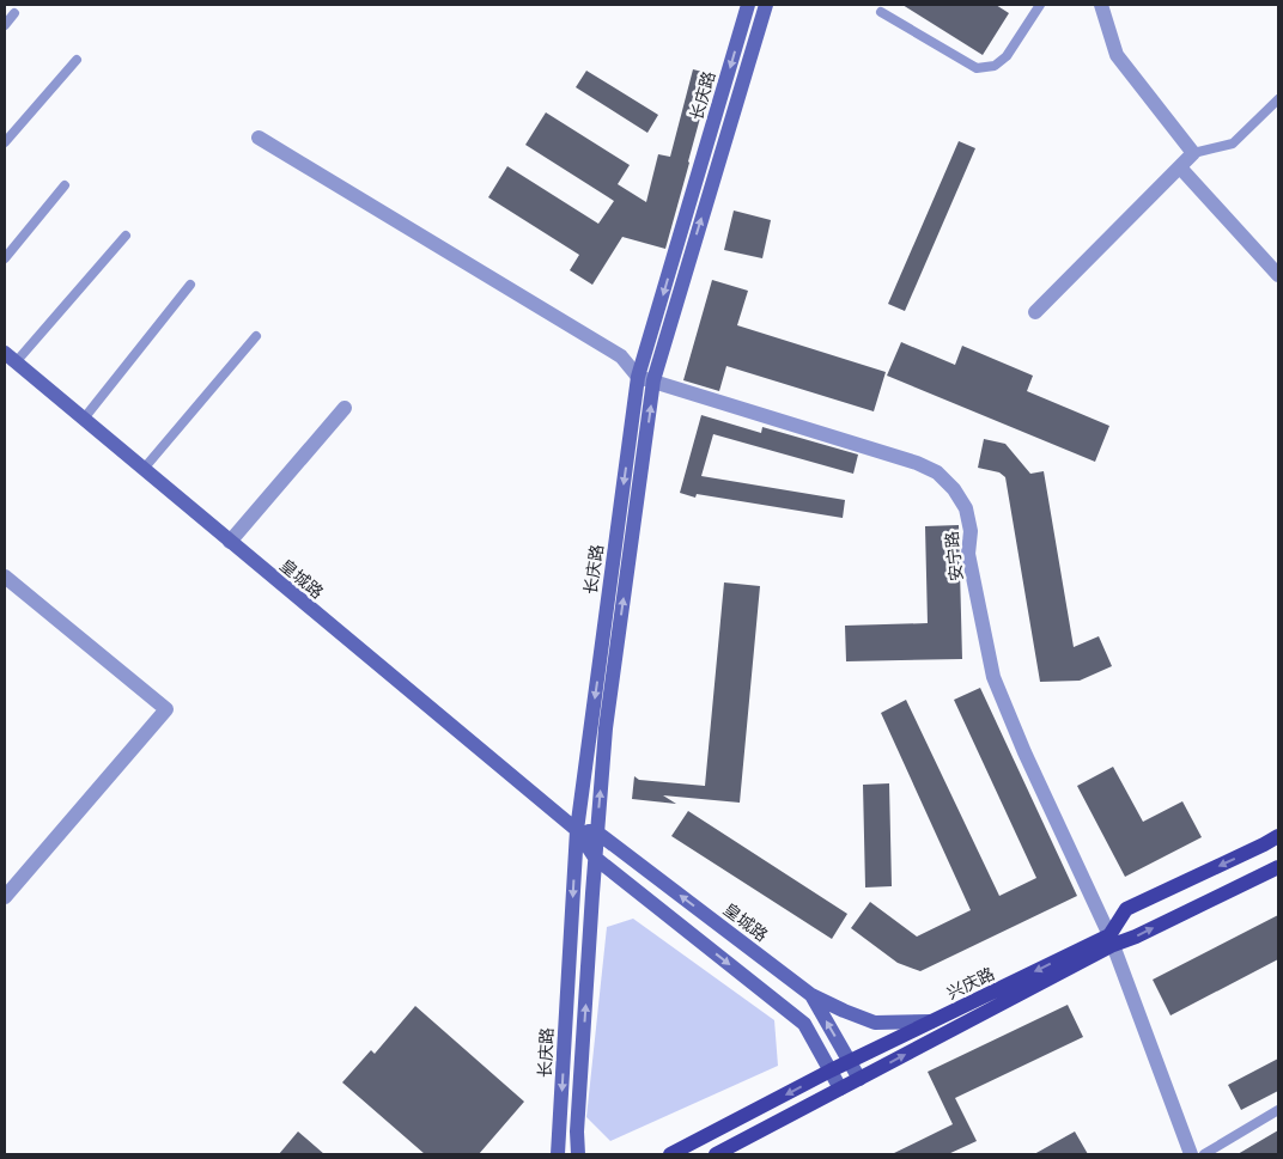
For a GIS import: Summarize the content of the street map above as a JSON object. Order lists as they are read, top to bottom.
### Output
{
  "streets": {
    "main road": ["长庆路", "皇城路", "兴庆路"],
    "street": ["安宁路"]
  },
  "crossings": [
    ["长庆路", "安宁路"],
    ["长庆路", "皇城路"],
    ["安宁路", "兴庆路"],
    ["皇城路", "兴庆路"]
  ]
}
